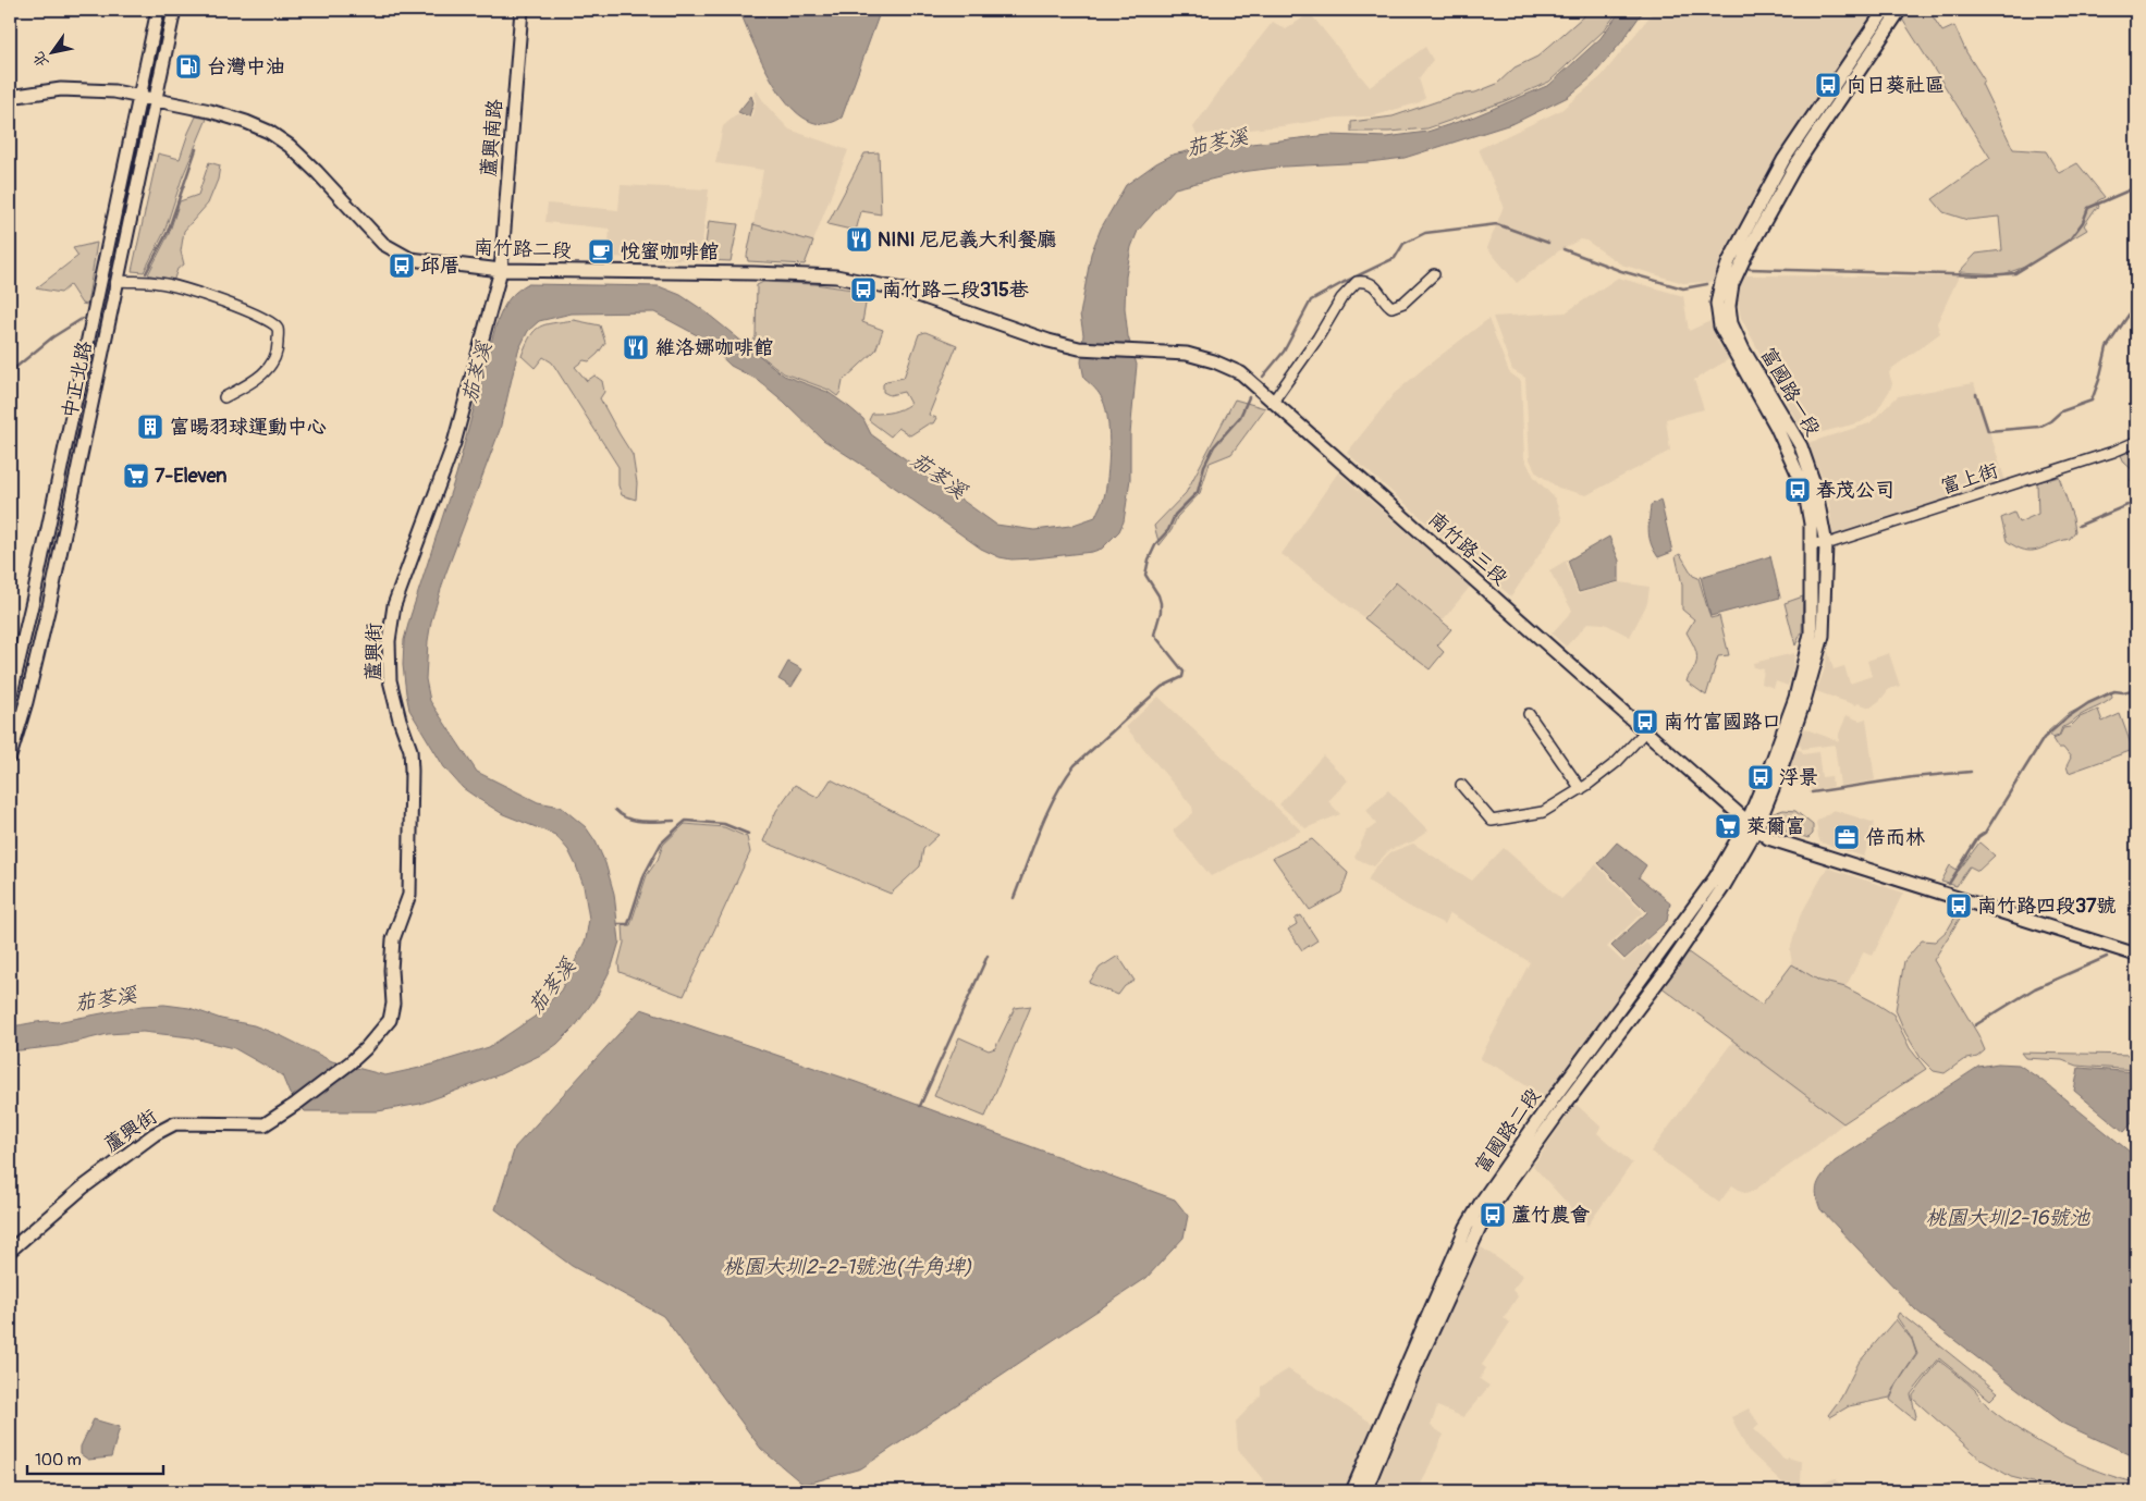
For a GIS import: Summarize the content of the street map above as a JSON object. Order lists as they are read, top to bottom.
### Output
{
  "streets": {
    "street": [
      "蘆興南路",
      "南竹路二段",
      "中正北路",
      "富國路一段",
      "富上街",
      "南竹路三段",
      "蘆興街",
      "富國路二段"
    ]
  },
  "crossings": [
    ["蘆興南路", "南竹路二段"],
    ["蘆興南路", "蘆興街"],
    ["南竹路二段", "中正北路"],
    ["南竹路二段", "南竹路三段"],
    ["南竹路二段", "蘆興街"],
    ["富國路一段", "富上街"],
    ["富國路一段", "南竹路三段"],
    ["富國路一段", "富國路二段"],
    ["南竹路三段", "富國路二段"]
  ],
  "water": ["茄苳溪", "桃園大圳2-16號池", "桃園大圳2-2-1號池(牛角埤)"],
  "places": {
    "fuel station": ["台灣中油"],
    "bus stop": [
      "向日葵社區",
      "邱厝",
      "南竹路二段315巷",
      "春茂公司",
      "南竹富國路口",
      "浮景",
      "南竹路四段37號",
      "蘆竹農會"
    ],
    "restaurant": ["NINI 尼尼義大利餐廳", "維洛娜咖啡館"],
    "cafe": ["悅蜜咖啡館"],
    "building": ["富暘羽球運動中心"],
    "supermarket": ["7-Eleven", "萊爾富"],
    "office": ["倍而林"]
  },
  "scale_bar": "100 m",
  "north": "bottom left"
}
